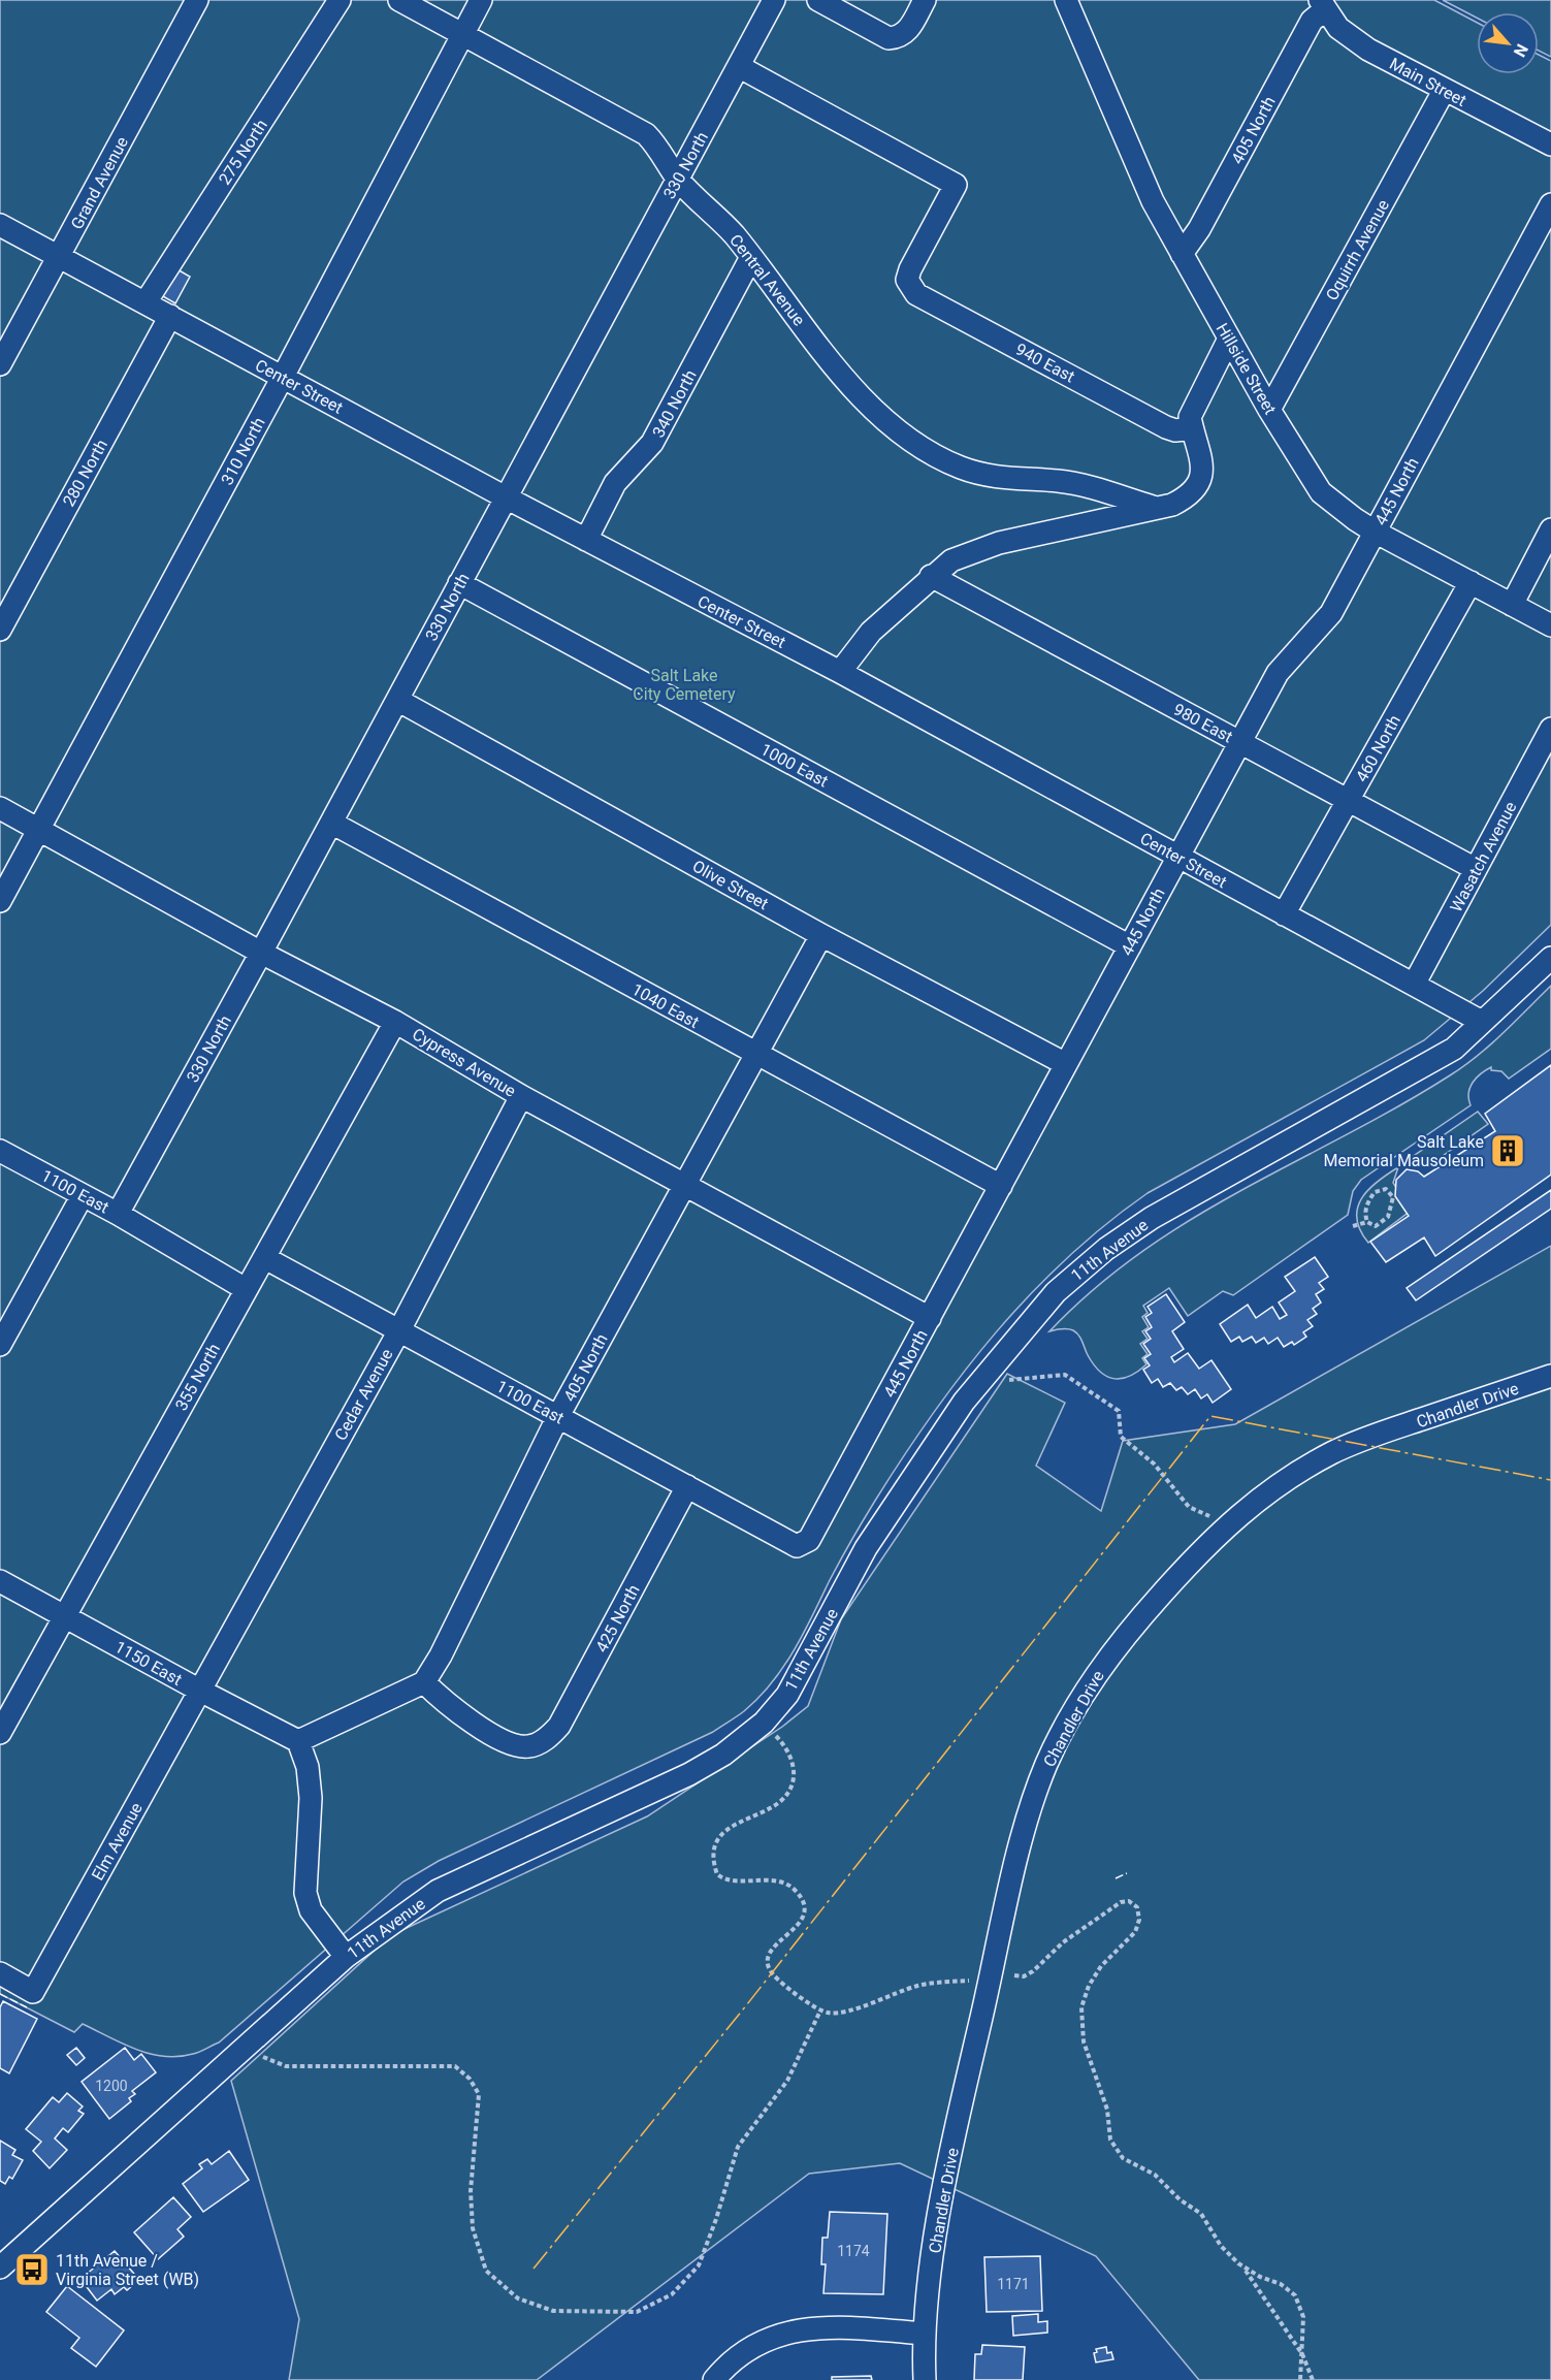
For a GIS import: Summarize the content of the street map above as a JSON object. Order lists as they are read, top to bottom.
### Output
{
  "streets": {
    "street": [
      "Main Street",
      "405 North",
      "275 North",
      "330 North",
      "Grand Avenue",
      "Oquirrh Avenue",
      "Central Avenue",
      "940 East",
      "Hillside Street",
      "Center Street",
      "340 North",
      "310 North",
      "280 North",
      "445 North",
      "980 East",
      "460 North",
      "1000 East",
      "Wasatch Avenue",
      "Olive Street",
      "1040 East",
      "Cypress Avenue",
      "1100 East",
      "11th Avenue",
      "355 North",
      "Cedar Avenue",
      "Chandler Drive",
      "425 North",
      "1150 East",
      "Elm Avenue"
    ]
  },
  "crossings": [
    ["Main Street", "405 North"],
    ["Main Street", "Oquirrh Avenue"],
    ["405 North", "Hillside Street"],
    ["405 North", "Olive Street"],
    ["405 North", "1040 East"],
    ["405 North", "Cypress Avenue"],
    ["405 North", "1100 East"],
    ["405 North", "425 North"],
    ["275 North", "Center Street"],
    ["330 North", "Central Avenue"],
    ["330 North", "940 East"],
    ["330 North", "Center Street"],
    ["330 North", "1000 East"],
    ["330 North", "Olive Street"],
    ["330 North", "1040 East"],
    ["330 North", "Cypress Avenue"],
    ["330 North", "1100 East"],
    ["Grand Avenue", "Center Street"],
    ["Oquirrh Avenue", "Hillside Street"],
    ["Central Avenue", "340 North"],
    ["Central Avenue", "310 North"],
    ["Hillside Street", "445 North"],
    ["Hillside Street", "460 North"],
    ["Center Street", "340 North"],
    ["Center Street", "310 North"],
    ["Center Street", "280 North"],
    ["Center Street", "445 North"],
    ["Center Street", "460 North"],
    ["Center Street", "Wasatch Avenue"],
    ["Center Street", "11th Avenue"],
    ["310 North", "Cypress Avenue"],
    ["445 North", "980 East"],
    ["445 North", "1000 East"],
    ["445 North", "Olive Street"],
    ["445 North", "1040 East"],
    ["445 North", "Cypress Avenue"],
    ["445 North", "1100 East"],
    ["980 East", "460 North"],
    ["980 East", "Wasatch Avenue"],
    ["Cypress Avenue", "355 North"],
    ["Cypress Avenue", "Cedar Avenue"],
    ["1100 East", "355 North"],
    ["1100 East", "Cedar Avenue"],
    ["1100 East", "425 North"],
    ["355 North", "1150 East"],
    ["Cedar Avenue", "1150 East"],
    ["Cedar Avenue", "Elm Avenue"],
    ["1150 East", "Elm Avenue"]
  ],
  "parks": ["Salt Lake City Cemetery"],
  "places": {
    "building": ["Salt Lake Memorial Mausoleum"],
    "bus stop": ["11th Avenue / Virginia Street (WB)"]
  },
  "house_numbers": ["1200", "1174", "1171"],
  "north": "bottom right"
}
